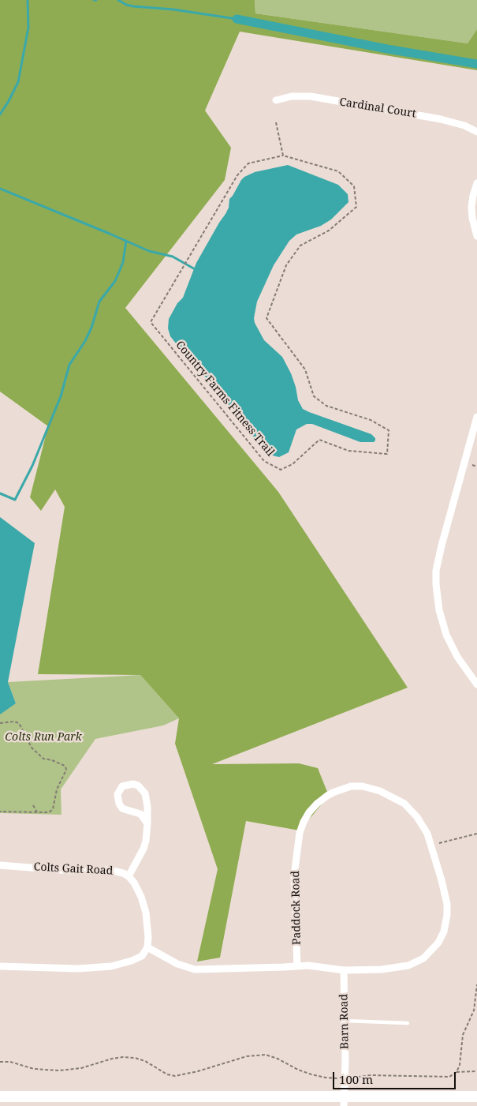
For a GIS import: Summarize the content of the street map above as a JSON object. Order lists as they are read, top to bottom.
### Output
{
  "streets": {
    "street": [
      "Cardinal Court",
      "Colts Gait Road",
      "Paddock Road",
      "Barn Road"
    ],
    "path": ["Country Farms Fitness Trail"]
  },
  "crossings": [
    ["Colts Gait Road", "Paddock Road"],
    ["Paddock Road", "Barn Road"]
  ],
  "parks": ["Colts Run Park"],
  "scale_bar": "100 m"
}
